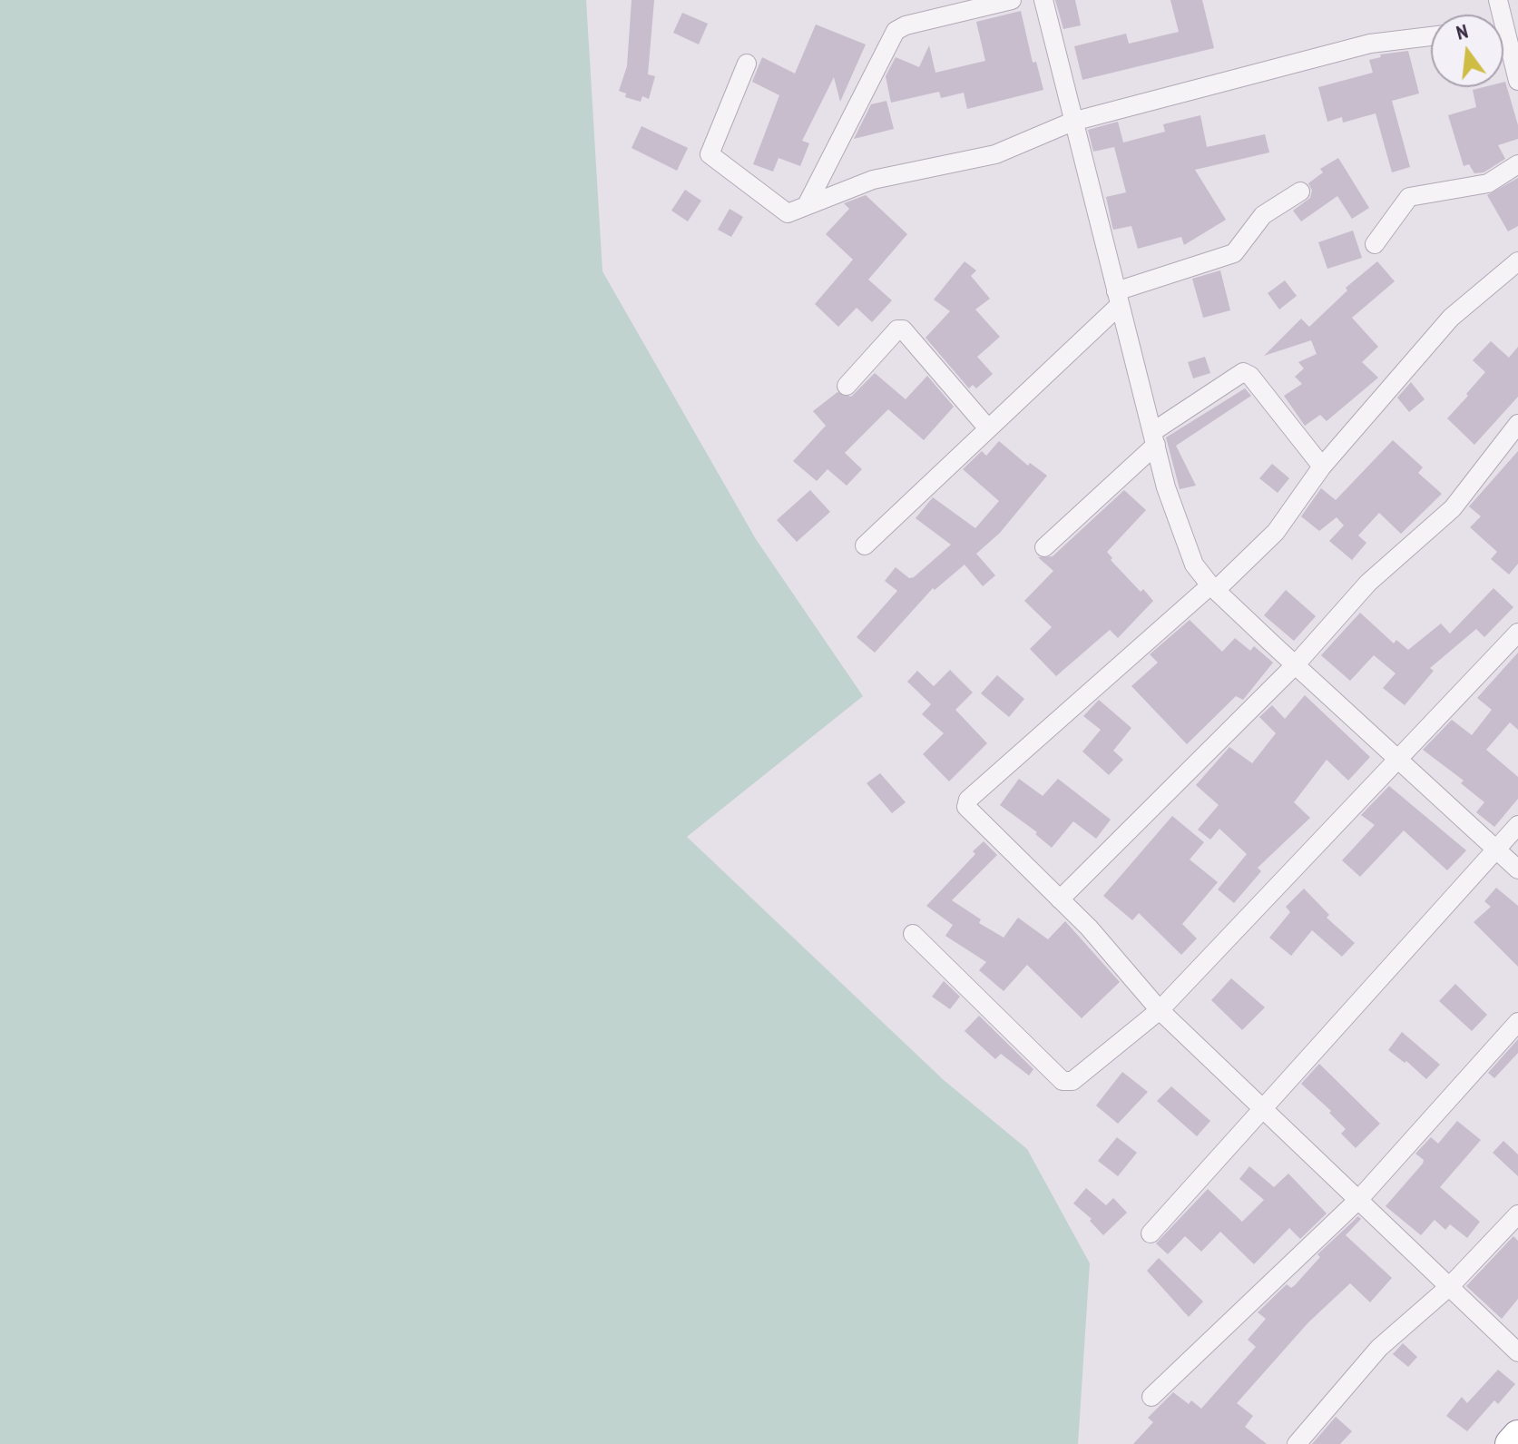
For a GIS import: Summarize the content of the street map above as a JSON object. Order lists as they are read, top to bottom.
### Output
{
  "north": "top"
}
